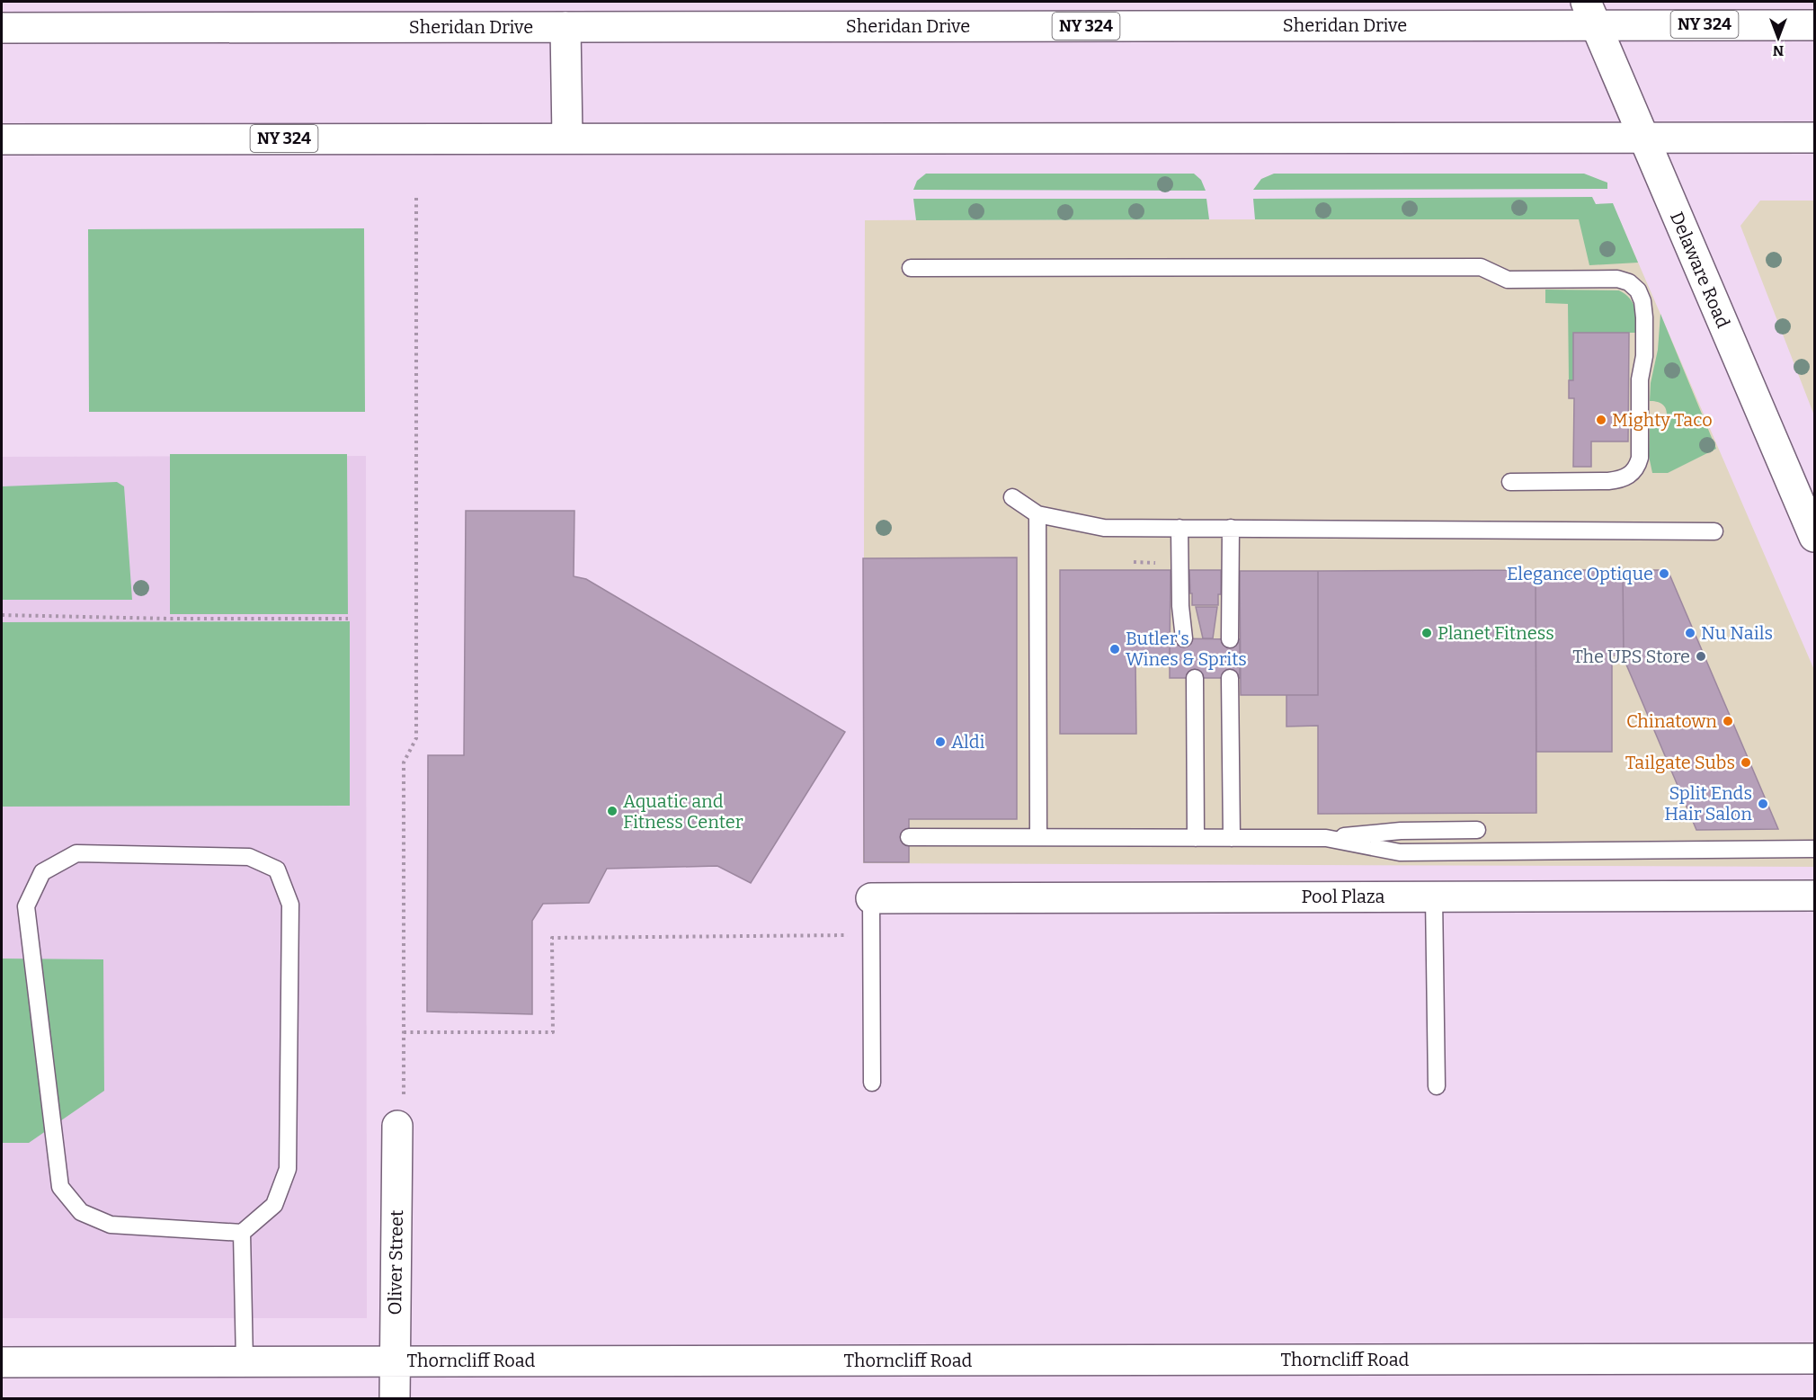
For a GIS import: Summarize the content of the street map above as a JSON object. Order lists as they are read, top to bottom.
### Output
{
  "streets": {
    "main road": [
      "NY 324",
      "Sheridan Drive",
      "Delaware Road",
      "Pool Plaza",
      "Oliver Street",
      "Thorncliff Road"
    ]
  },
  "crossings": [
    ["NY 324", "Delaware Road"],
    ["Sheridan Drive", "Delaware Road"],
    ["Oliver Street", "Thorncliff Road"]
  ],
  "places": [
    "Mighty Taco",
    "Elegance Optique",
    "Planet Fitness",
    "Nu Nails",
    "Butler's Wines & Sprits",
    "The UPS Store",
    "Chinatown",
    "Aldi",
    "Tailgate Subs",
    "Split Ends Hair Salon",
    "Aquatic and Fitness Center"
  ],
  "north": "bottom"
}
